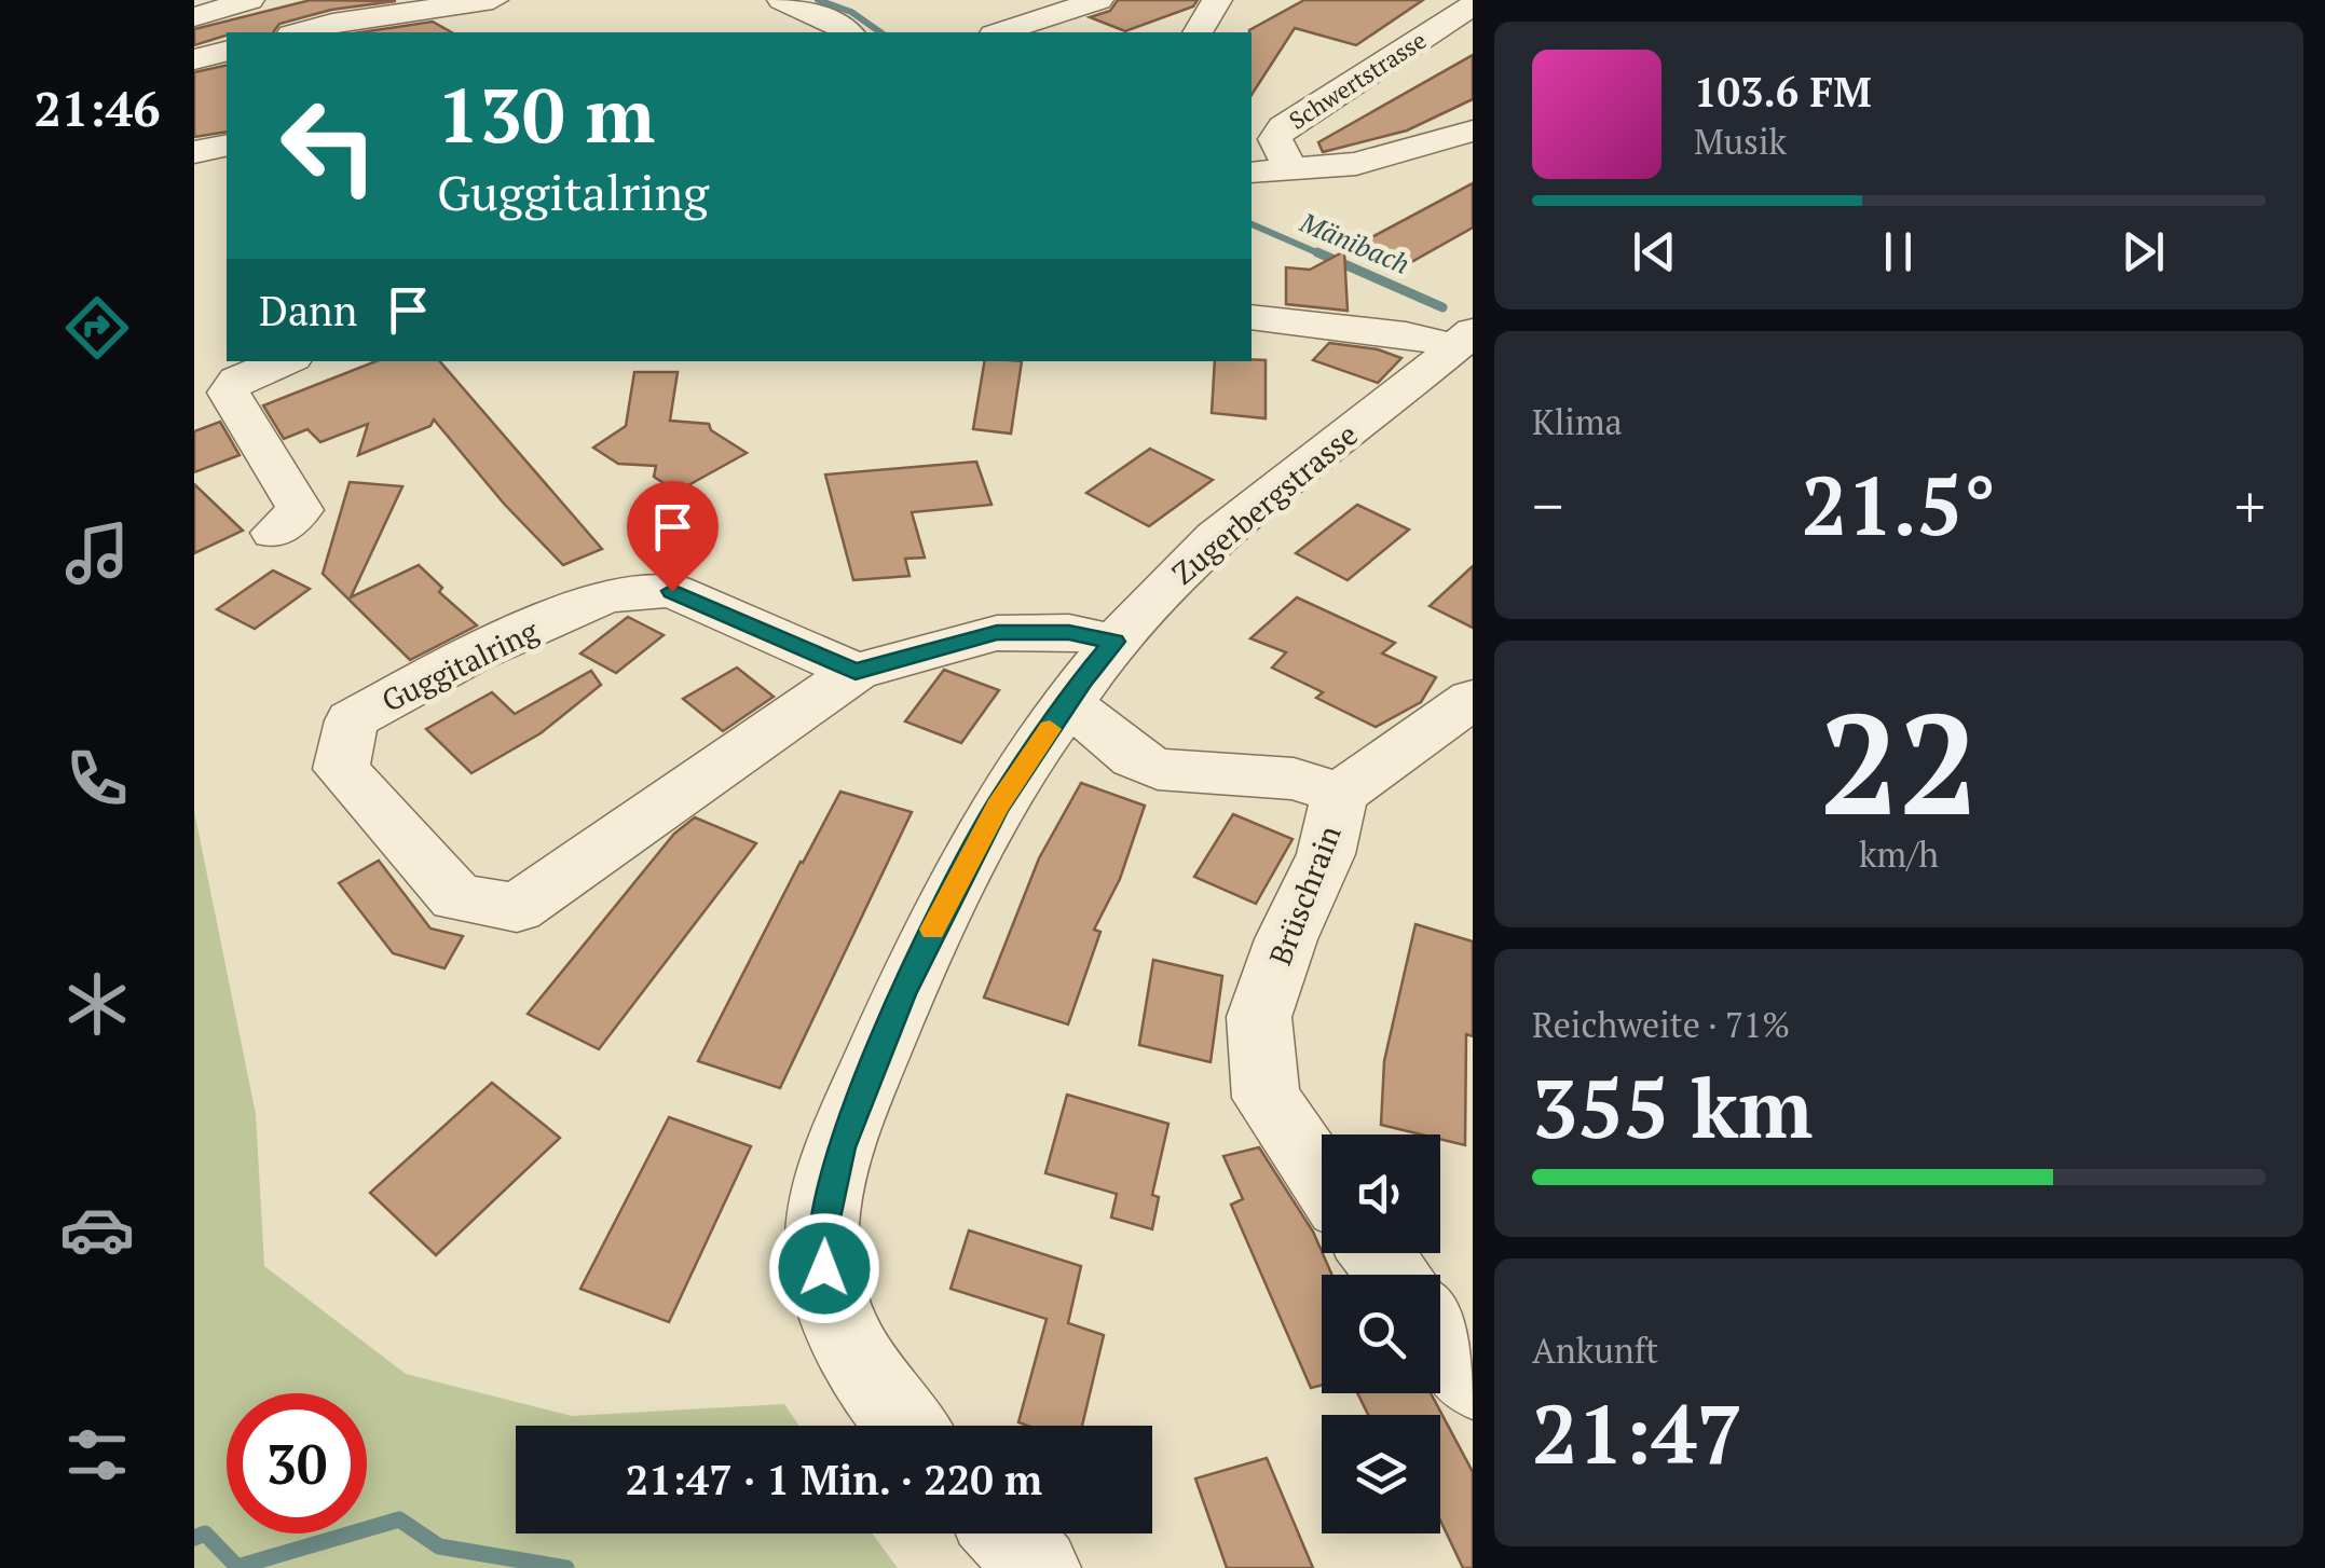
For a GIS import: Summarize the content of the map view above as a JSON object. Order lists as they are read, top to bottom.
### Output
{
  "streets": {
    "street": [
      "Schwertstrasse",
      "Zugerbergstrasse",
      "Guggitalring",
      "Brüschrain"
    ]
  },
  "crossings": [
    ["Zugerbergstrasse", "Guggitalring"],
    ["Zugerbergstrasse", "Brüschrain"]
  ],
  "water": ["Mänibach"],
  "page": {
    "tabs": "21:46",
    "turn": ["130 m", "Guggitalring"],
    "song": ["103.6 FM", "Musik"],
    "then": "Dann",
    "tile": [
      "Klima",
      ["22", "km/h"],
      ["Reichweite · 71%", "355 km"],
      ["Ankunft", "21:47"]
    ],
    "heat": ["−", "21.5°", "+"],
    "limit": "30",
    "trip": "21:47 · 1 Min. · 220 m"
  }
}
